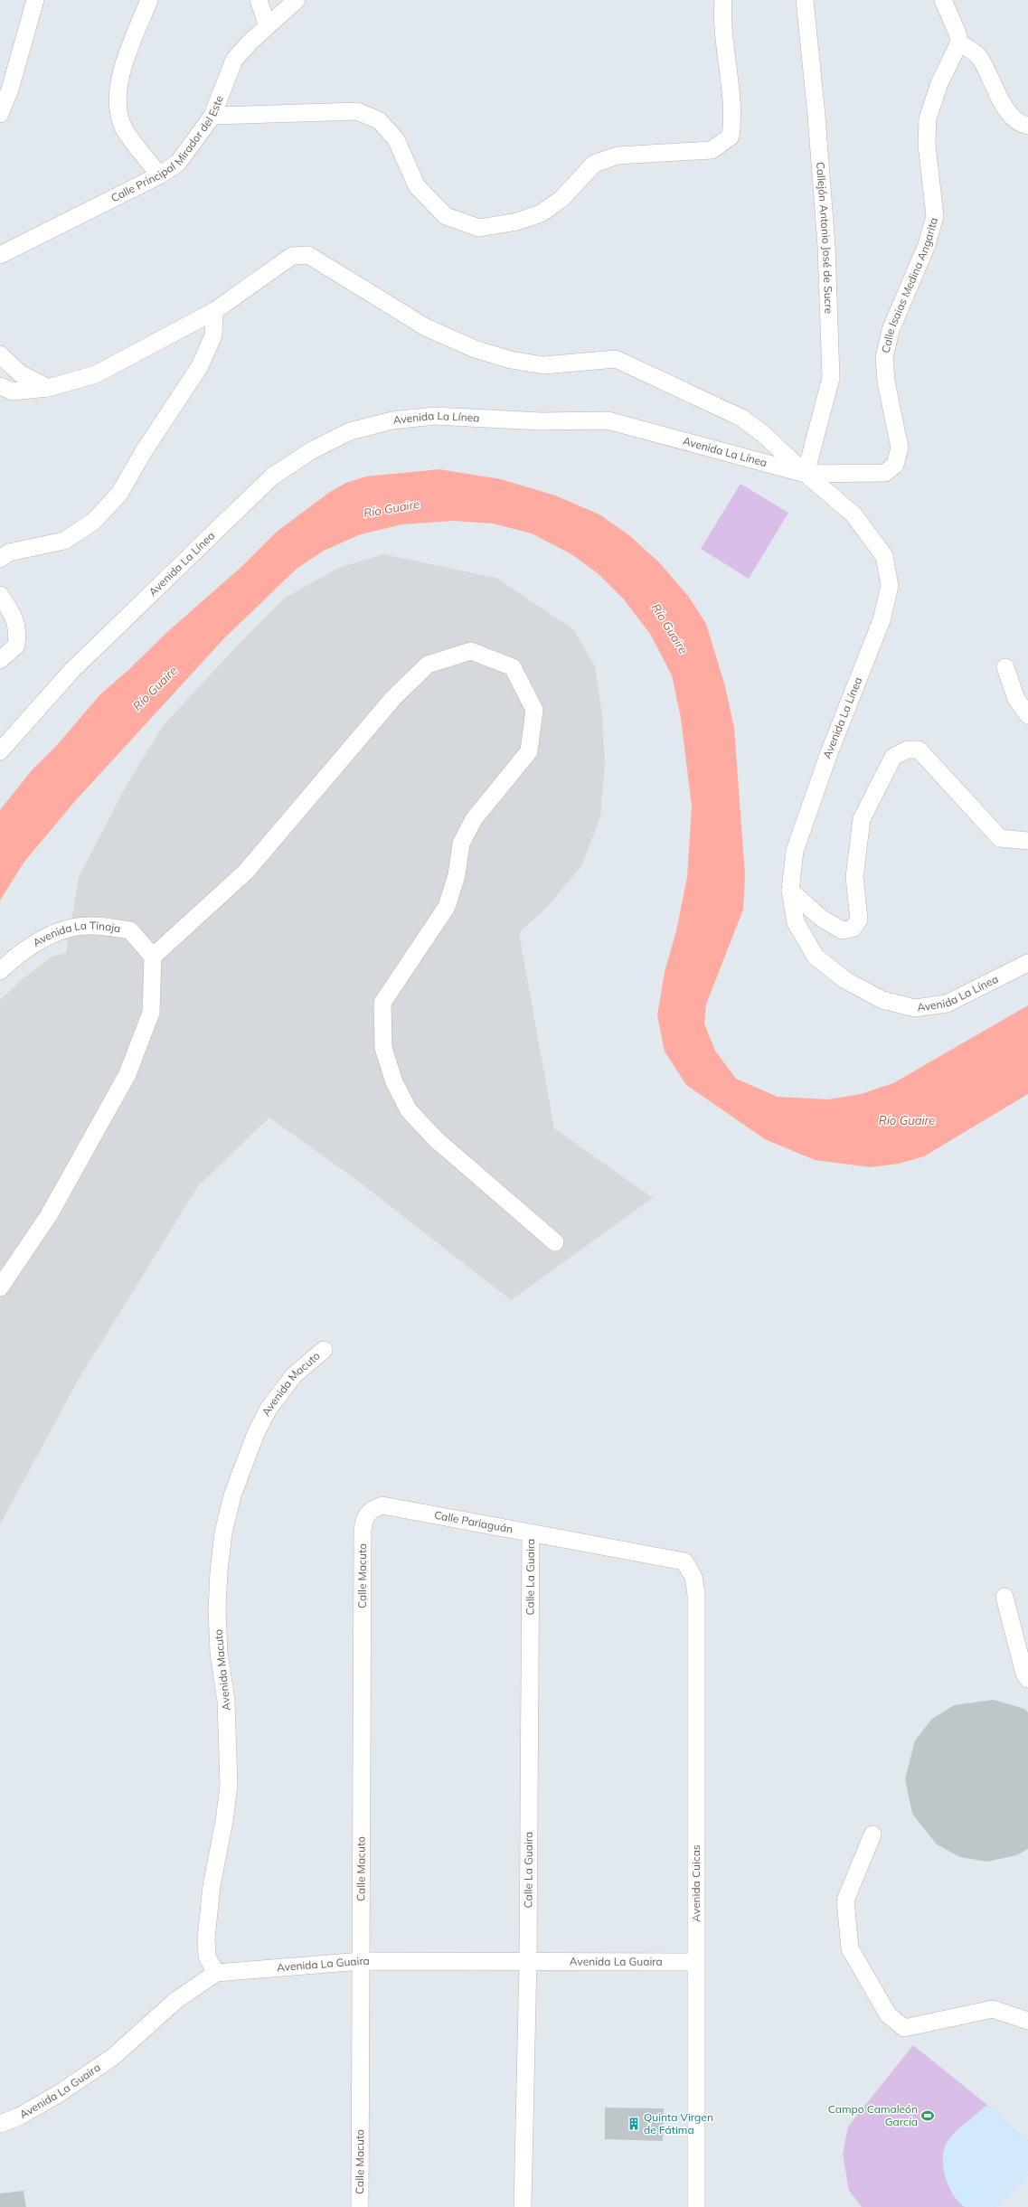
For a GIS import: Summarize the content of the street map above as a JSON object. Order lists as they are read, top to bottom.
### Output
{
  "streets": {
    "street": [
      "Calle Principal Mirador del Este",
      "Callejón Antonio José de Sucre",
      "Calle Isaias Medina Angarita",
      "Avenida La Línea",
      "Avenida La Tinaja",
      "Avenida Macuto",
      "Calle Pariaguán",
      "Calle Macuto",
      "Calle La Guaira",
      "Avenida Cuicas",
      "Avenida La Guaira"
    ]
  },
  "crossings": [
    ["Callejón Antonio José de Sucre", "Calle Isaias Medina Angarita"],
    ["Callejón Antonio José de Sucre", "Avenida La Línea"],
    ["Calle Isaias Medina Angarita", "Avenida La Línea"],
    ["Avenida Macuto", "Avenida La Guaira"],
    ["Calle Pariaguán", "Calle Macuto"],
    ["Calle Pariaguán", "Calle La Guaira"],
    ["Calle Pariaguán", "Avenida Cuicas"],
    ["Calle Macuto", "Avenida La Guaira"],
    ["Calle La Guaira", "Avenida La Guaira"],
    ["Avenida Cuicas", "Avenida La Guaira"]
  ],
  "water": ["Río Guaire"],
  "places": {
    "sports": ["Campo Camaleón García"],
    "building": ["Quinta Virgen de Fátima"]
  }
}
